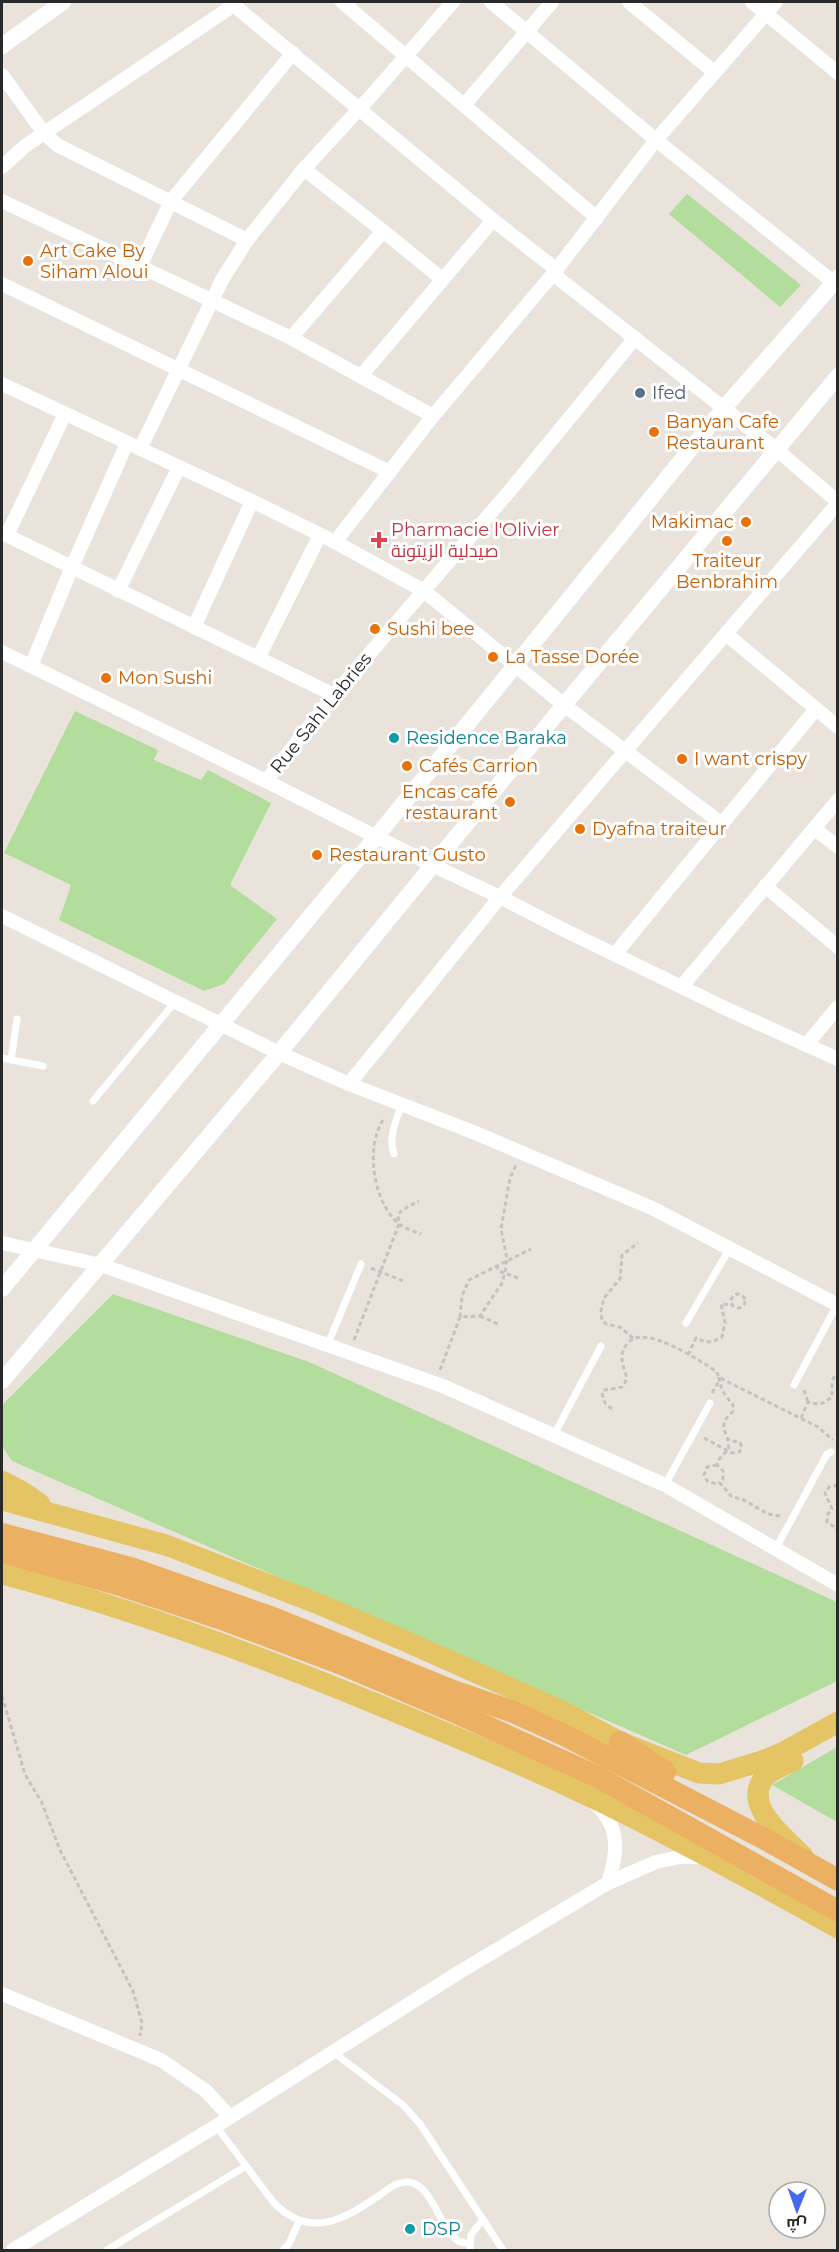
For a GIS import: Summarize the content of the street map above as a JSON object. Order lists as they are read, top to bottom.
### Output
{
  "streets": {
    "street": ["Rue Sahl Labries"]
  },
  "places": {
    "other": [
      "Art Cake By Siham Aloui",
      "Ifed",
      "Banyan Cafe Restaurant",
      "Makimac",
      "Traiteur Benbrahim",
      "Sushi bee",
      "La Tasse Dorée",
      "Mon Sushi",
      "Residence Baraka",
      "I want crispy",
      "Cafés Carrion",
      "Encas café restaurant",
      "Dyafna traiteur",
      "Restaurant Gusto",
      "DSP"
    ],
    "health": ["Pharmacie l'Olivier صيدلية الزيتونة"]
  },
  "north": "bottom"
}
